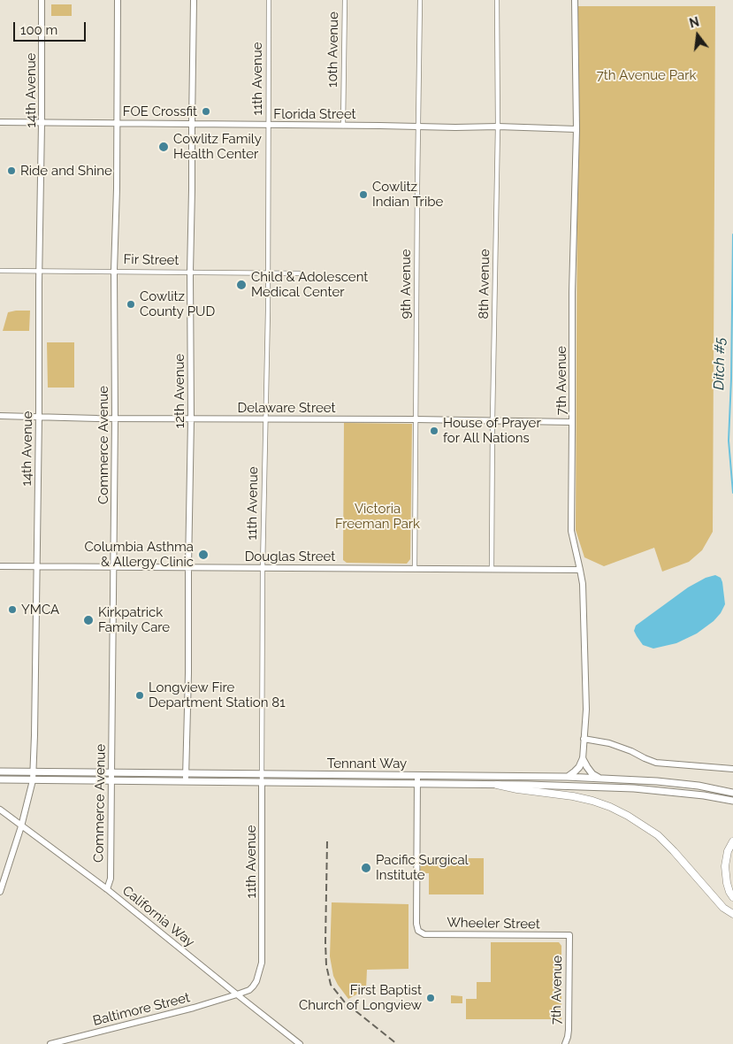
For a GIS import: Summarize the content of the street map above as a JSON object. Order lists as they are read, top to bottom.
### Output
{
  "streets": {
    "main road": ["Tennant Way"],
    "street": [
      "10th Avenue",
      "11th Avenue",
      "14th Avenue",
      "Florida Street",
      "Fir Street",
      "9th Avenue",
      "8th Avenue",
      "7th Avenue",
      "12th Avenue",
      "Delaware Street",
      "Commerce Avenue",
      "Douglas Street",
      "California Way",
      "Wheeler Street",
      "Baltimore Street"
    ]
  },
  "crossings": [
    ["10th Avenue", "Florida Street"],
    ["11th Avenue", "Florida Street"],
    ["11th Avenue", "Fir Street"],
    ["11th Avenue", "Delaware Street"],
    ["11th Avenue", "Douglas Street"],
    ["11th Avenue", "Tennant Way"],
    ["11th Avenue", "California Way"],
    ["11th Avenue", "Baltimore Street"],
    ["14th Avenue", "Florida Street"],
    ["14th Avenue", "Fir Street"],
    ["14th Avenue", "Delaware Street"],
    ["14th Avenue", "Douglas Street"],
    ["14th Avenue", "Tennant Way"],
    ["14th Avenue", "California Way"],
    ["Florida Street", "9th Avenue"],
    ["Florida Street", "8th Avenue"],
    ["Florida Street", "7th Avenue"],
    ["Florida Street", "12th Avenue"],
    ["Florida Street", "Commerce Avenue"],
    ["Fir Street", "12th Avenue"],
    ["Fir Street", "Commerce Avenue"],
    ["9th Avenue", "Delaware Street"],
    ["9th Avenue", "Douglas Street"],
    ["8th Avenue", "Delaware Street"],
    ["8th Avenue", "Douglas Street"],
    ["7th Avenue", "Delaware Street"],
    ["7th Avenue", "Douglas Street"],
    ["7th Avenue", "Wheeler Street"],
    ["12th Avenue", "Delaware Street"],
    ["12th Avenue", "Douglas Street"],
    ["12th Avenue", "Tennant Way"],
    ["Delaware Street", "Commerce Avenue"],
    ["Commerce Avenue", "Douglas Street"],
    ["Commerce Avenue", "Tennant Way"],
    ["Commerce Avenue", "California Way"],
    ["Tennant Way", "Wheeler Street"],
    ["California Way", "Baltimore Street"]
  ],
  "water": ["Ditch #5"],
  "parks": ["7th Avenue Park", "Victoria Freeman Park"],
  "places": [
    "FOE Crossfit",
    "Cowlitz Family Health Center",
    "Ride and Shine",
    "Cowlitz Indian Tribe",
    "Child & Adolescent Medical Center",
    "Cowlitz County PUD",
    "House of Prayer for All Nations",
    "Columbia Asthma & Allergy Clinic",
    "YMCA",
    "Kirkpatrick Family Care",
    "Longview Fire Department Station 81",
    "Pacific Surgical Institute",
    "First Baptist Church of Longview"
  ],
  "scale_bar": "100 m",
  "north": "top"
}
